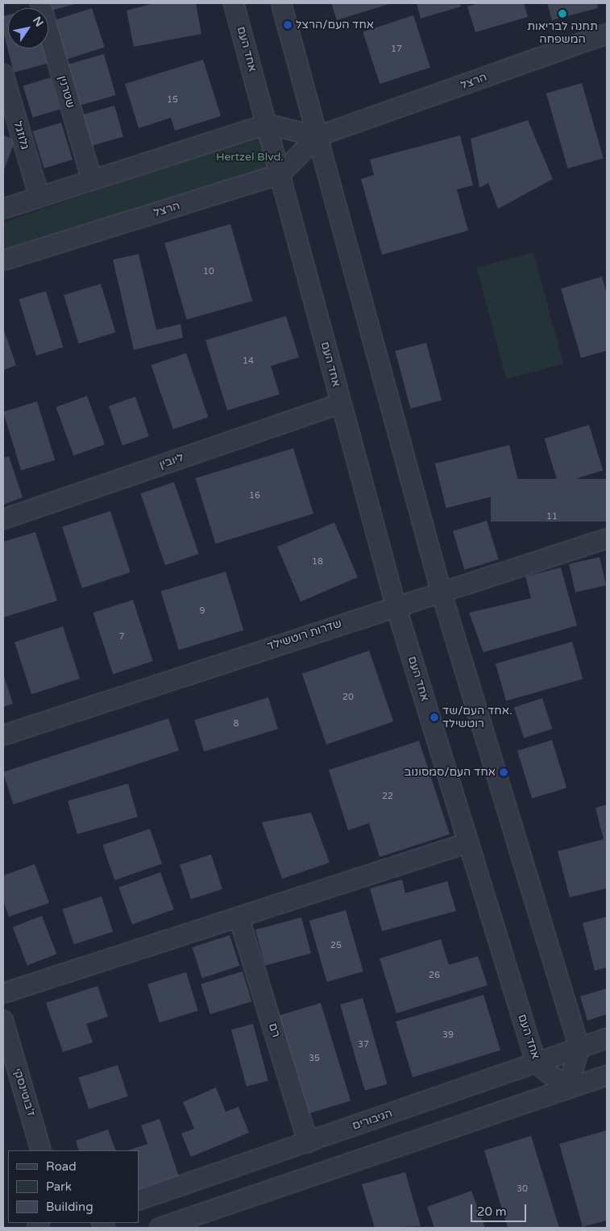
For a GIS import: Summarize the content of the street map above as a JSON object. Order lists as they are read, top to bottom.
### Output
{
  "streets": {
    "street": [
      "אחד העם",
      "הרצל",
      "שטרנין",
      "גלוזגל",
      "ליובין",
      "שדרות רוטשילד",
      "רם",
      "ז'בוטינסקי",
      "הגיבורים"
    ]
  },
  "crossings": [
    ["אחד העם", "הרצל"],
    ["אחד העם", "ליובין"],
    ["אחד העם", "שדרות רוטשילד"],
    ["אחד העם", "הגיבורים"],
    ["רם", "הגיבורים"]
  ],
  "parks": ["Hertzel Blvd."],
  "places": [
    "תחנה לבריאות המשפחה",
    "אחד העם/הרצל",
    "אחד העם/שד. רוטשילד",
    "אחד העם/סמסונוב"
  ],
  "house_numbers": [
    "17",
    "15",
    "10",
    "14",
    "16",
    "11",
    "18",
    "9",
    "7",
    "20",
    "8",
    "22",
    "25",
    "26",
    "39",
    "37",
    "35",
    "30"
  ],
  "legend": ["Road", "Park", "Building"],
  "scale_bar": "20 m",
  "north": "top right"
}
